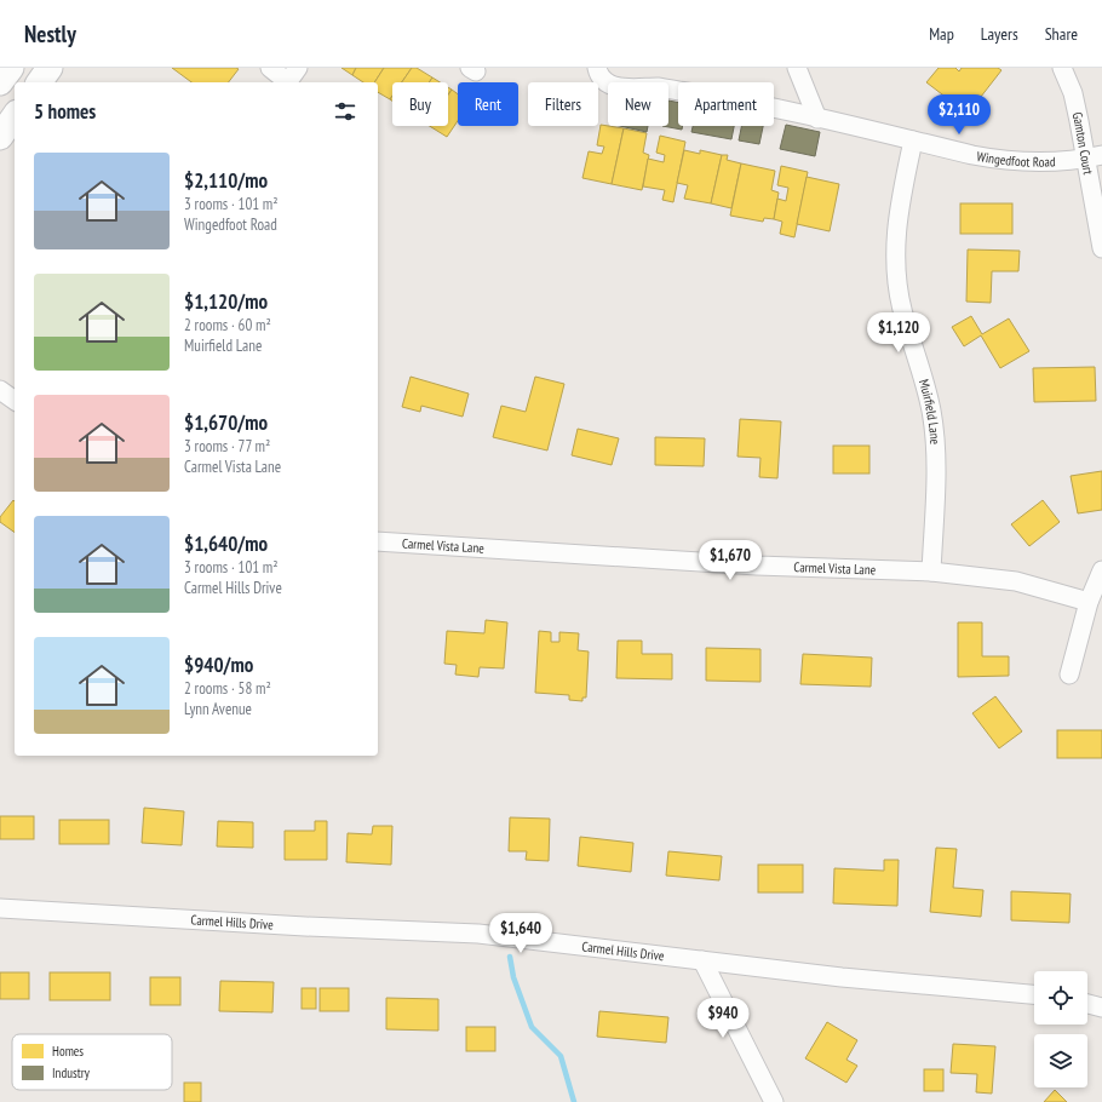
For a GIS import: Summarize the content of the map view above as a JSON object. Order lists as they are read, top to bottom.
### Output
{
  "streets": {
    "street": [
      "Gamton Court",
      "Wingedfoot Road",
      "Muirfield Lane",
      "Carmel Vista Lane",
      "Carmel Hills Drive"
    ]
  },
  "crossings": [
    ["Gamton Court", "Wingedfoot Road"],
    ["Wingedfoot Road", "Muirfield Lane"],
    ["Muirfield Lane", "Carmel Vista Lane"]
  ],
  "legend": ["Homes", "Industry"],
  "page": {
    "header": "Nestly",
    "nav": ["Map", "Layers", "Share"],
    "chip": [
      "Buy",
      "Rent",
      "Filters",
      "New",
      "Apartment"
    ],
    "heading": "5 homes",
    "price": [
      "$2,110",
      "$1,120",
      "$1,670",
      "$1,640",
      "$940"
    ],
    "list": [
      {
        "name": "$2,110/mo",
        "note": "3 rooms · 101 m² · Wingedfoot Road"
      },
      {
        "name": "$1,120/mo",
        "note": "2 rooms · 60 m² · Muirfield Lane"
      },
      {
        "name": "$1,670/mo",
        "note": "3 rooms · 77 m² · Carmel Vista Lane"
      },
      {
        "name": "$1,640/mo",
        "note": "3 rooms · 101 m² · Carmel Hills Drive"
      },
      {
        "name": "$940/mo",
        "note": "2 rooms · 58 m² · Lynn Avenue"
      }
    ]
  }
}
